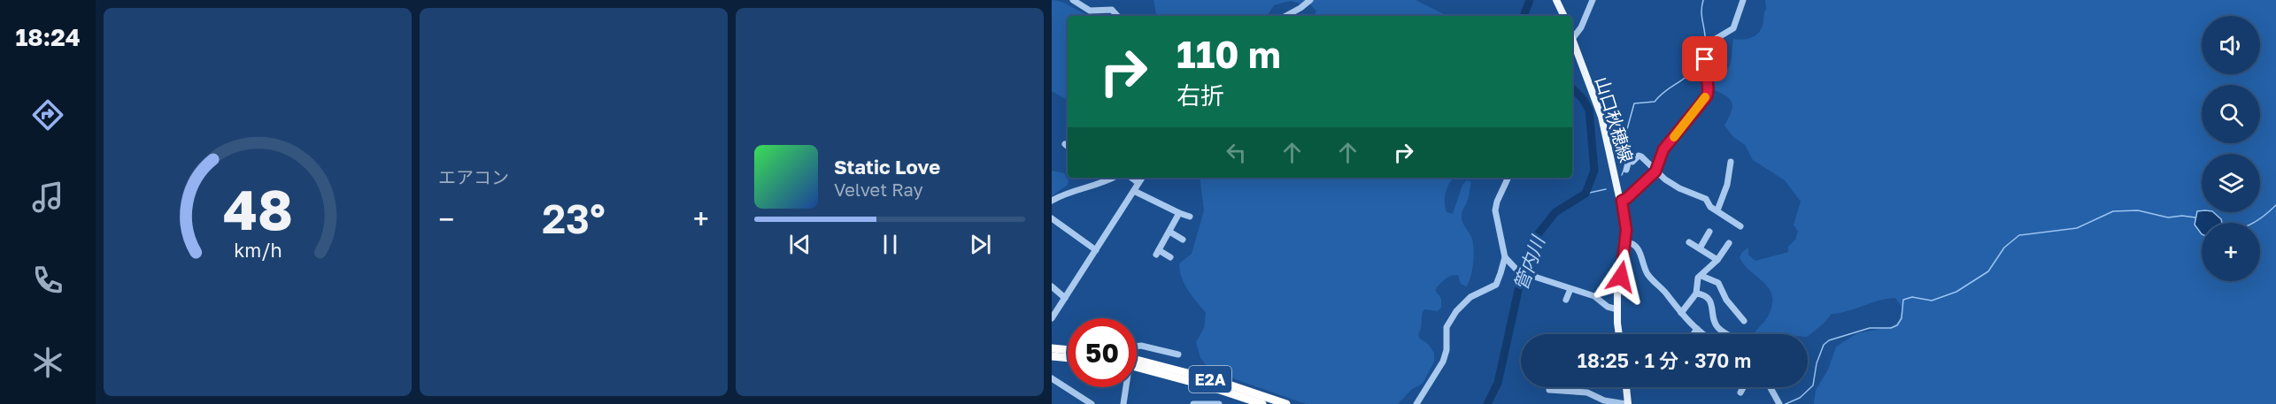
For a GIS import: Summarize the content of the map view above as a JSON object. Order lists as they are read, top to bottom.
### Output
{
  "streets": {
    "highway": ["E2A"],
    "main road": ["山口秋穂線"]
  },
  "water": ["管内川"],
  "page": {
    "tabs": "18:24",
    "tile": "エアコン",
    "map_buttons": "+",
    "turn": ["110 m", "右折"],
    "song": ["Static Love", "Velvet Ray"],
    "heat": ["−", "23°", "+"],
    "limit": "50",
    "trip": "18:25 · 1 分 · 370 m",
    "gauge": ["48", "km/h"]
  }
}
